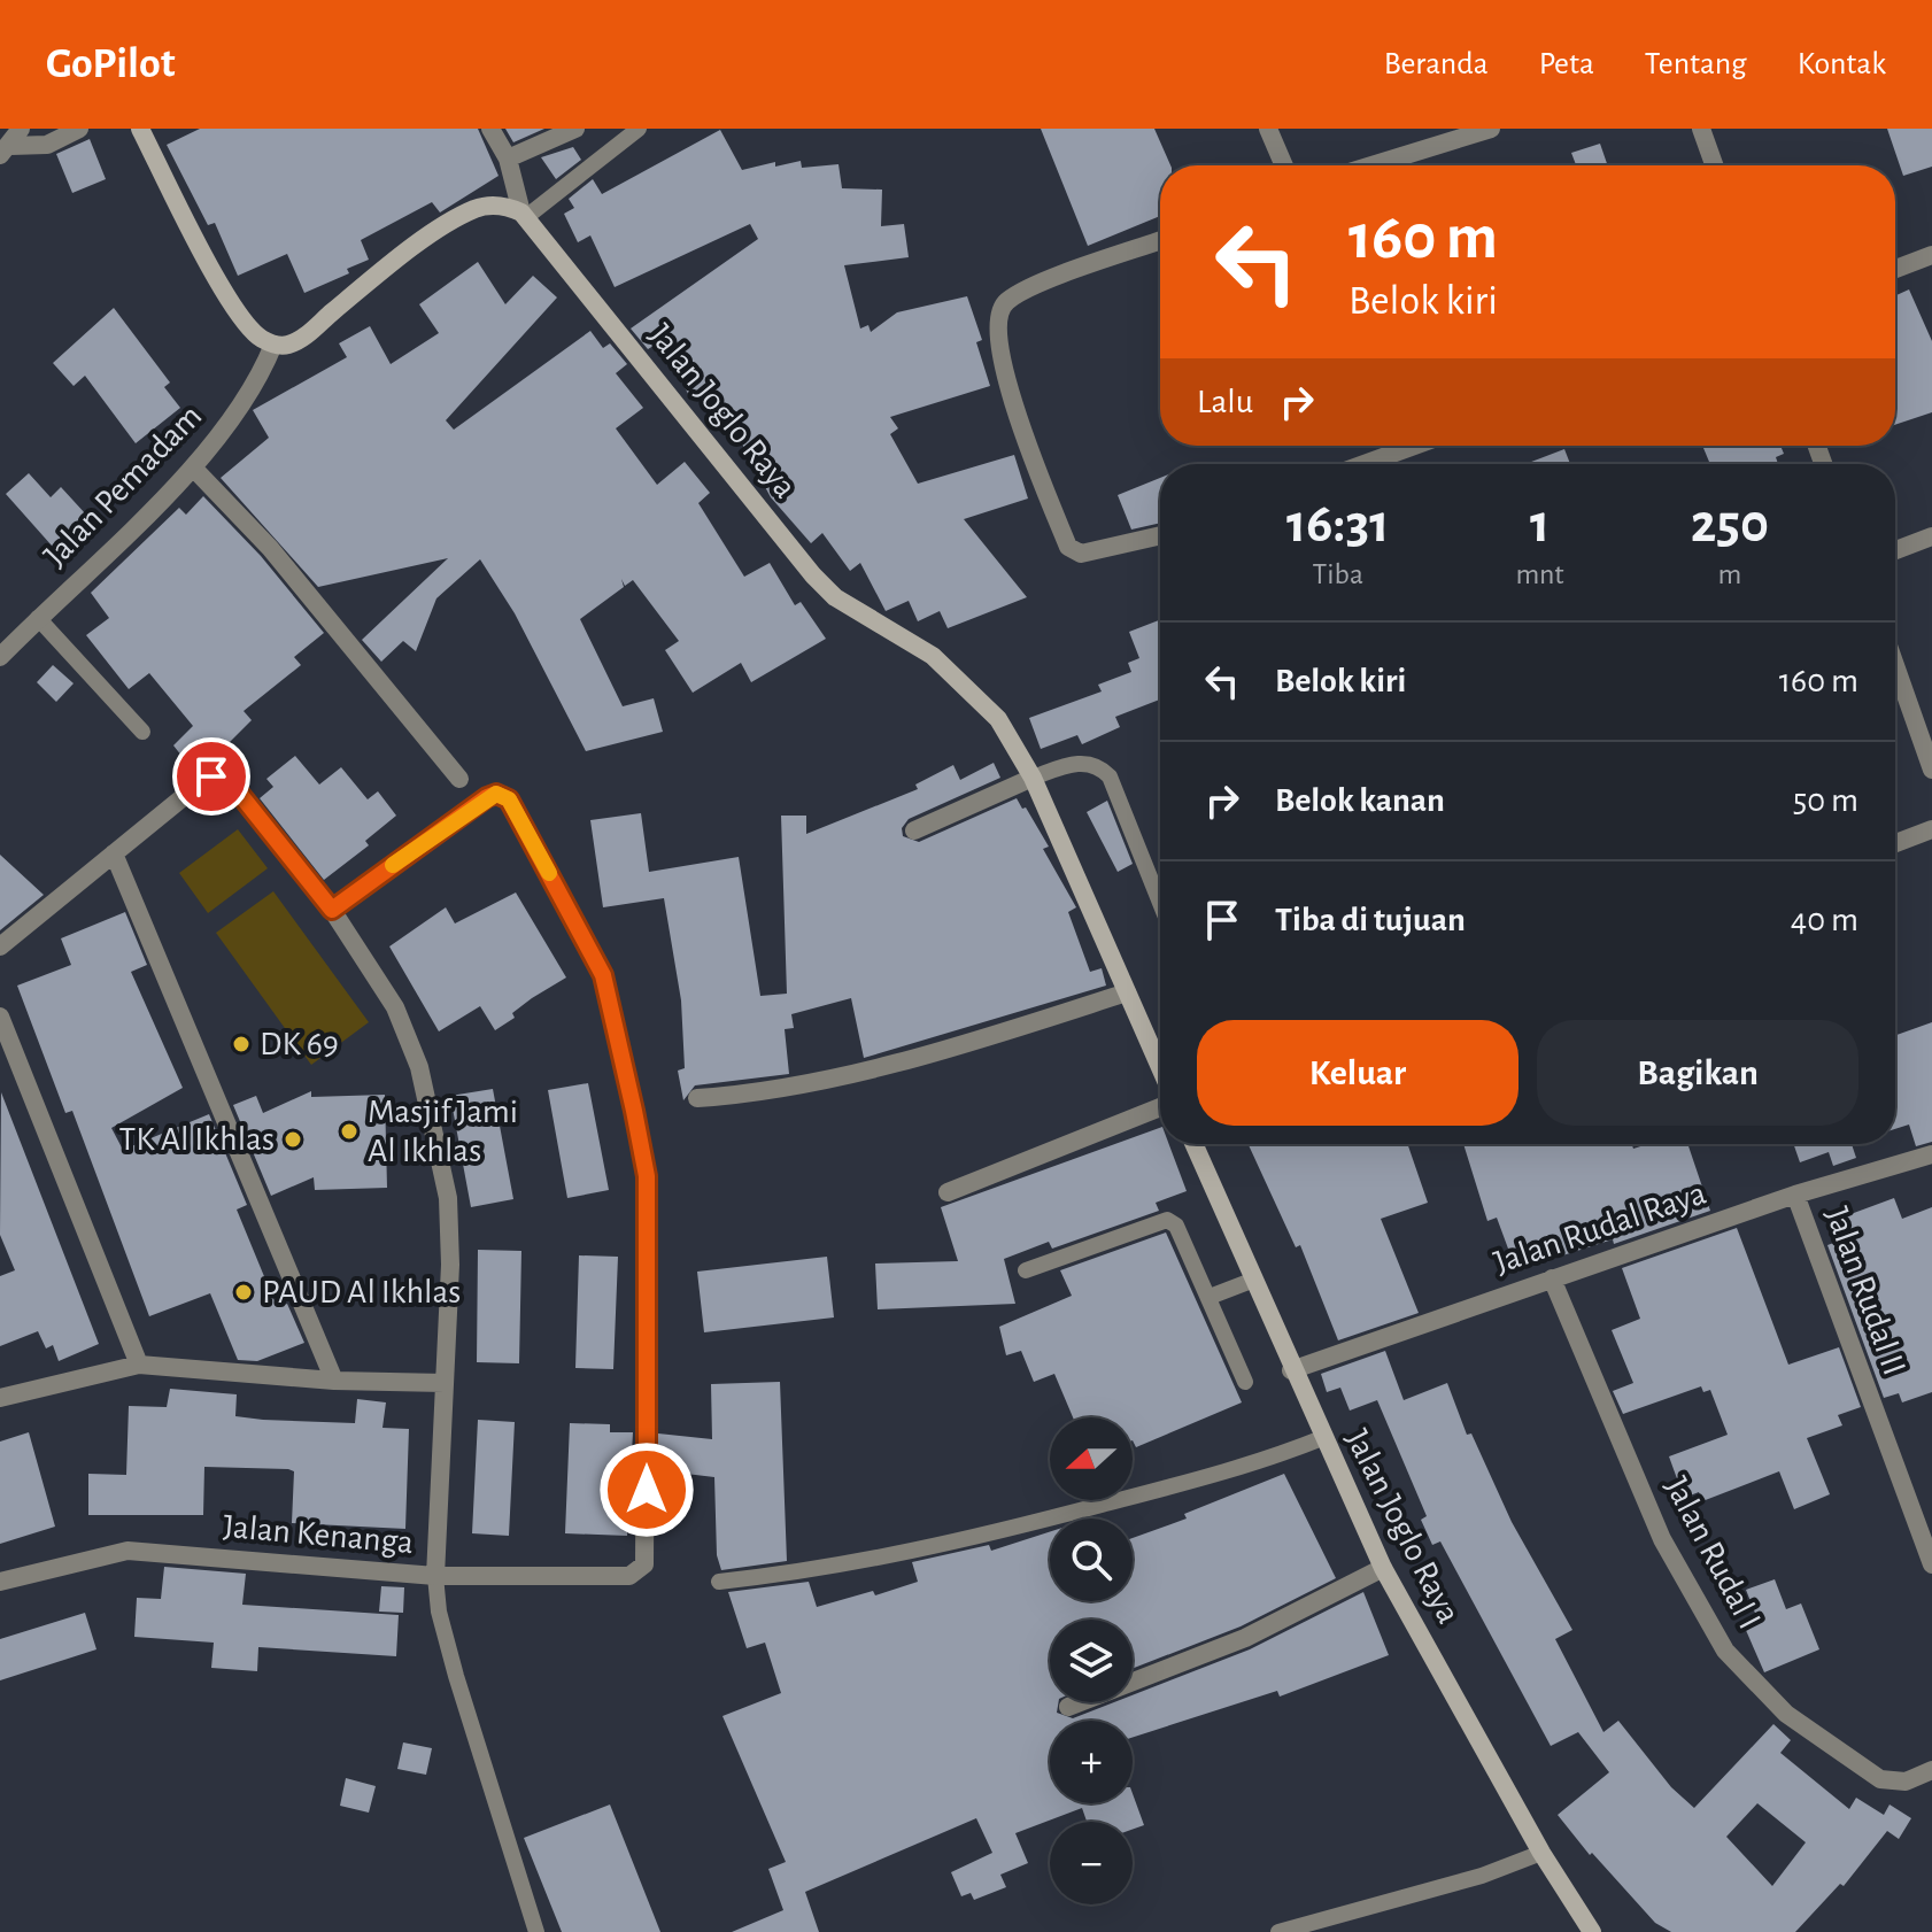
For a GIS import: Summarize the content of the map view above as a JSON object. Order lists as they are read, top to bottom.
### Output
{
  "streets": {
    "main road": ["Jalan Joglo Raya"],
    "street": [
      "Jalan Pemadam",
      "Jalan Rudal Raya",
      "Jalan Rudal II",
      "Jalan Kenanga",
      "Jalan Rudal I"
    ]
  },
  "crossings": [
    ["Jalan Joglo Raya", "Jalan Rudal Raya"],
    ["Jalan Rudal Raya", "Jalan Rudal II"],
    ["Jalan Rudal Raya", "Jalan Rudal I"]
  ],
  "places": [
    "DK 69",
    "Masjif Jami Al Ikhlas",
    "TK Al Ikhlas",
    "PAUD Al Ikhlas"
  ],
  "north": "left",
  "page": {
    "header": "GoPilot",
    "nav": [
      "Beranda",
      "Peta",
      "Tentang",
      "Kontak"
    ],
    "turn": ["160 m", "Belok kiri"],
    "then": "Lalu",
    "eta": [
      "16:31",
      "Tiba",
      "1",
      "mnt",
      "250",
      "m"
    ],
    "list": [
      {
        "name": "Belok kiri",
        "value": "160 m"
      },
      {
        "name": "Belok kanan",
        "value": "50 m"
      },
      {
        "name": "Tiba di tujuan",
        "value": "40 m"
      }
    ],
    "buttons": ["Keluar", "Bagikan"],
    "map_buttons": ["+", "−"]
  }
}
